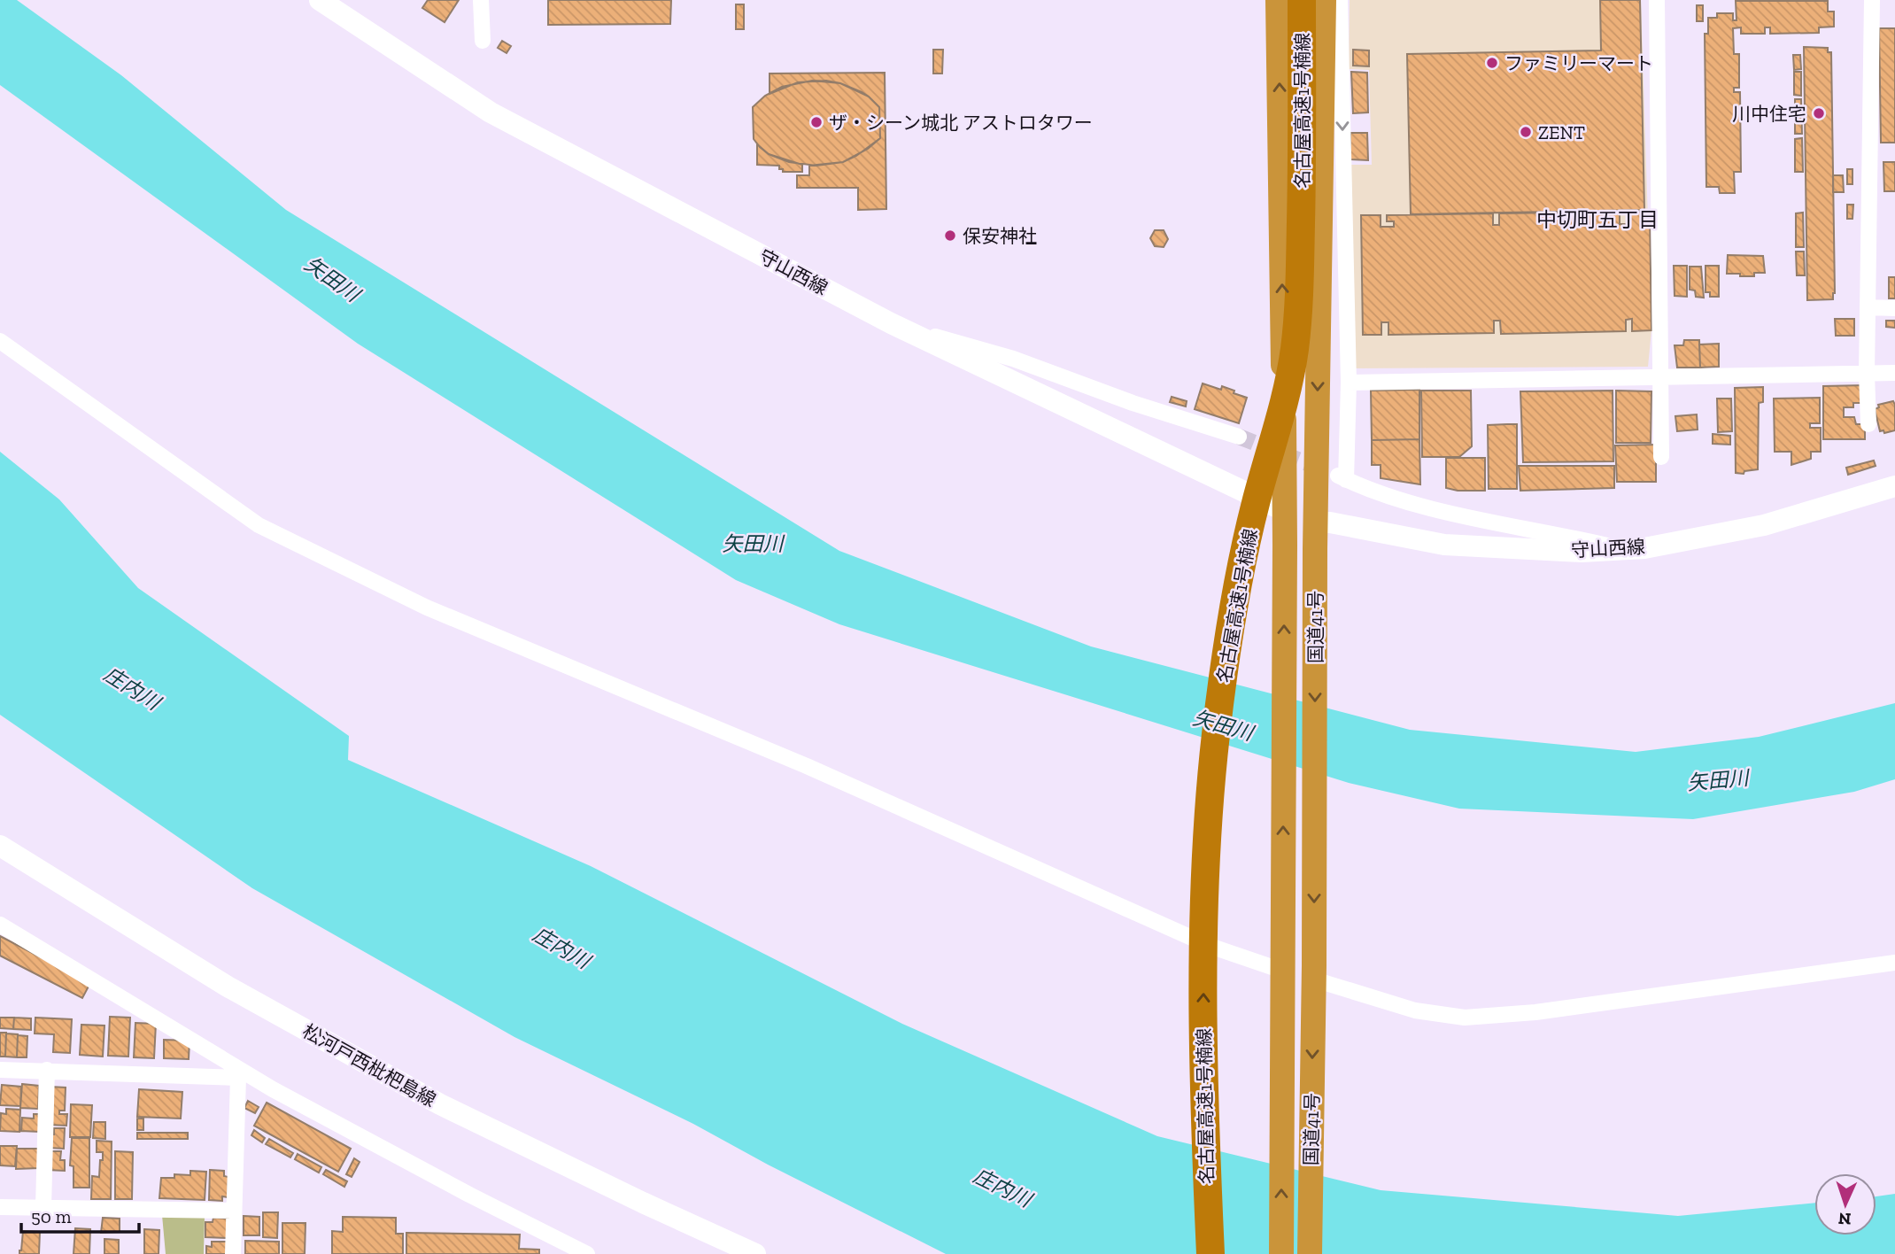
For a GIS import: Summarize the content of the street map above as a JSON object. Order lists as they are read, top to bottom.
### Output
{
  "streets": {
    "highway": ["名古屋高速1号楠線", "国道41号"],
    "main road": ["守山西線", "松河戸西枇杷島線"]
  },
  "crossings": [
    ["守山西線", "国道41号"]
  ],
  "districts": ["中切町五丁目"],
  "water": ["矢田川", "庄内川"],
  "places": [
    "ファミリーマート",
    "川中住宅",
    "ザ・シーン城北 アストロタワー",
    "ZENT",
    "保安神社"
  ],
  "scale_bar": "50 m",
  "north": "bottom"
}
